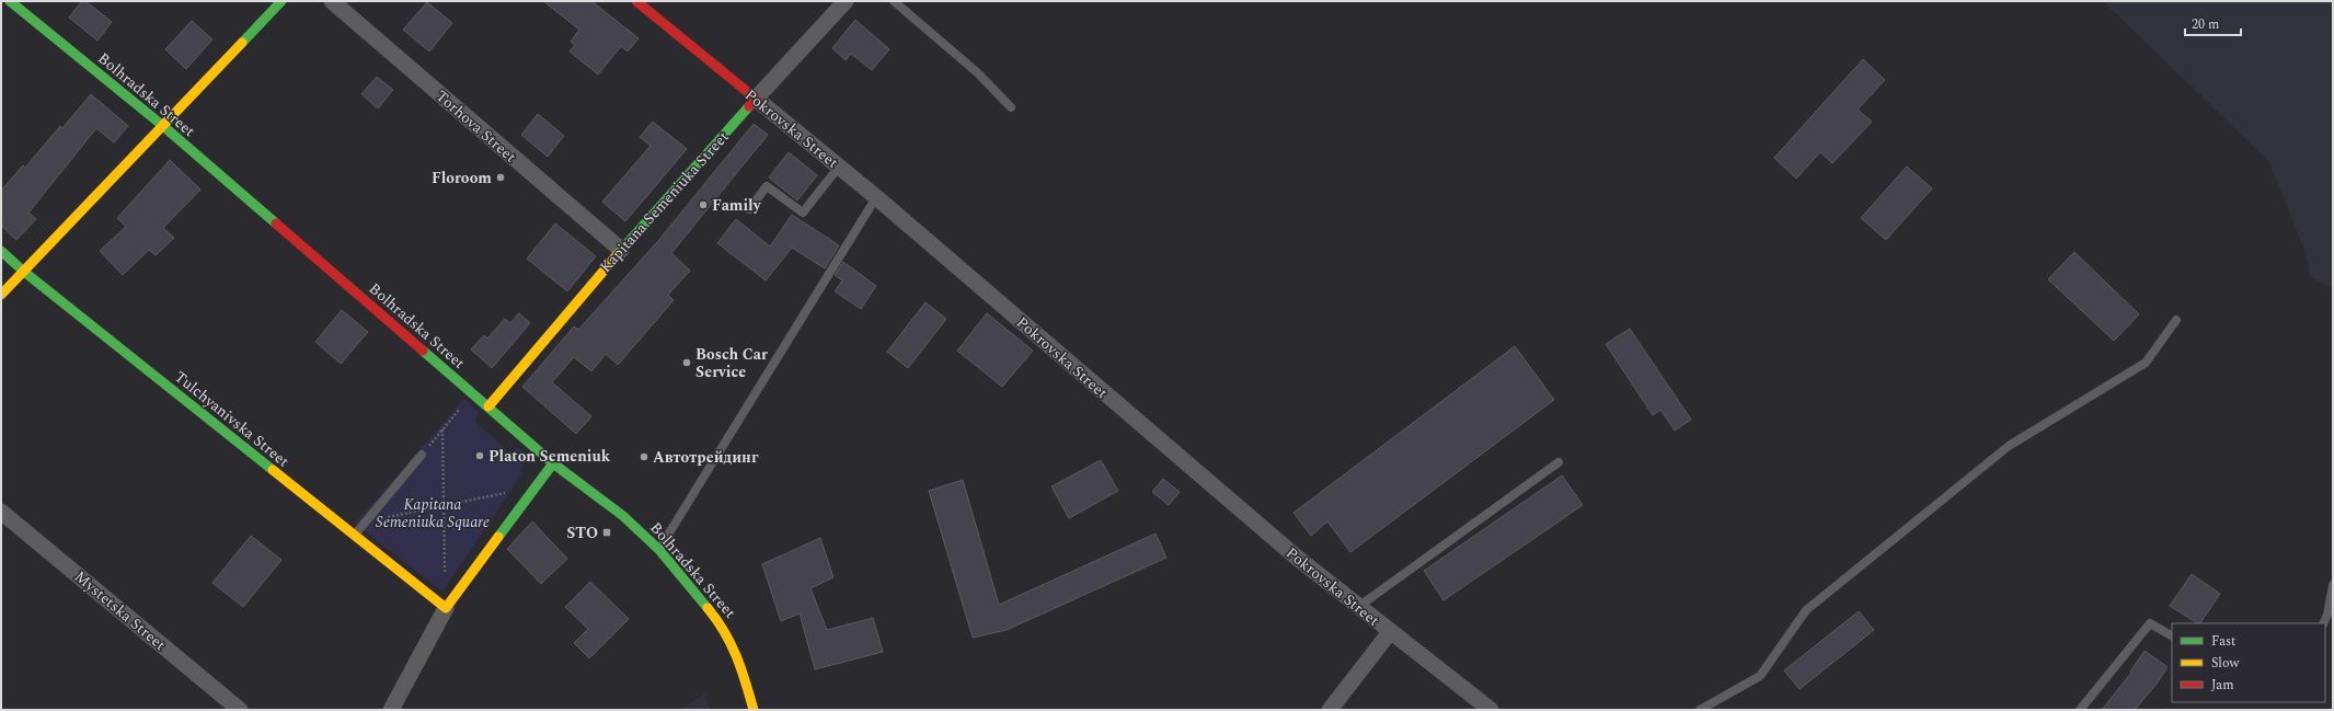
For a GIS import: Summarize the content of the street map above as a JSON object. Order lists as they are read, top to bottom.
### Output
{
  "streets": {
    "main road": [
      "Bolhradska Street",
      "Pokrovska Street",
      "Kapitana Semeniuka Street",
      "Tulchyanivska Street"
    ],
    "street": ["Torhova Street", "Mystetska Street"]
  },
  "crossings": [
    ["Bolhradska Street", "Kapitana Semeniuka Street"],
    ["Torhova Street", "Kapitana Semeniuka Street"],
    ["Pokrovska Street", "Kapitana Semeniuka Street"]
  ],
  "parks": ["Kapitana Semeniuka Square"],
  "places": {
    "other": [
      "Floroom",
      "Family",
      "Bosch Car Service",
      "Platon Semeniuk",
      "Автотрейдинг"
    ],
    "transit": ["STO"]
  },
  "legend": ["Fast", "Slow", "Jam"],
  "scale_bar": "20 m"
}
